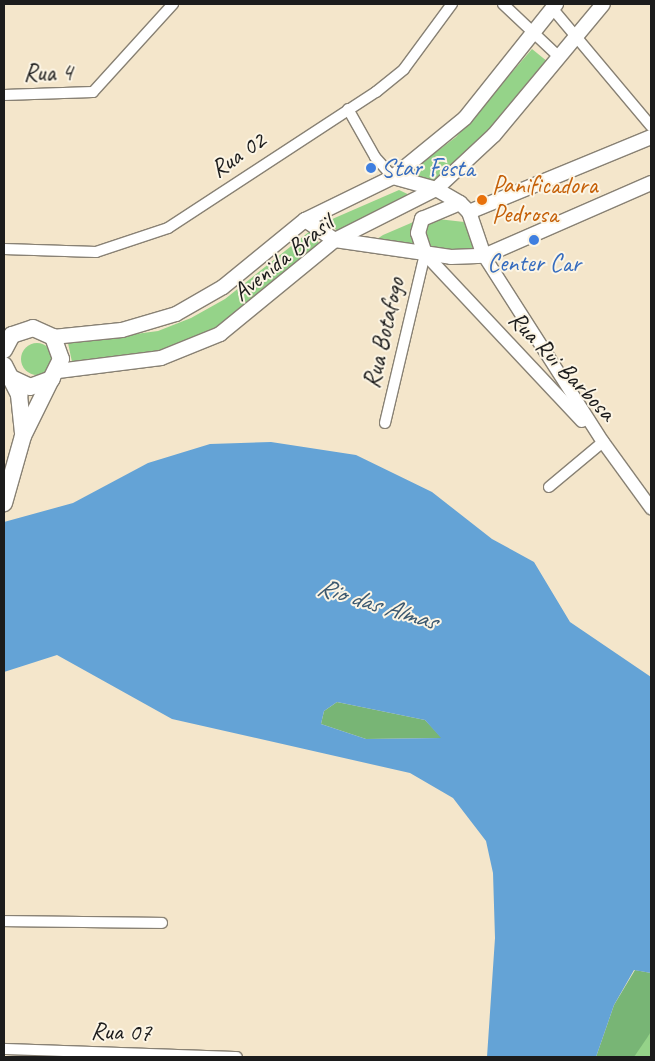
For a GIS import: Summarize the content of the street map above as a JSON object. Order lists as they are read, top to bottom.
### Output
{
  "streets": {
    "main road": ["Avenida Brasil"],
    "street": [
      "Rua 4",
      "Rua 02",
      "Rua Botafogo",
      "Rua Rui Barbosa",
      "Rua 07"
    ]
  },
  "crossings": [
    ["Rua Botafogo", "Rua Rui Barbosa"]
  ],
  "water": ["Rio das Almas"],
  "places": ["Star Festa", "Panificadora Pedrosa", "Center Car"]
}
